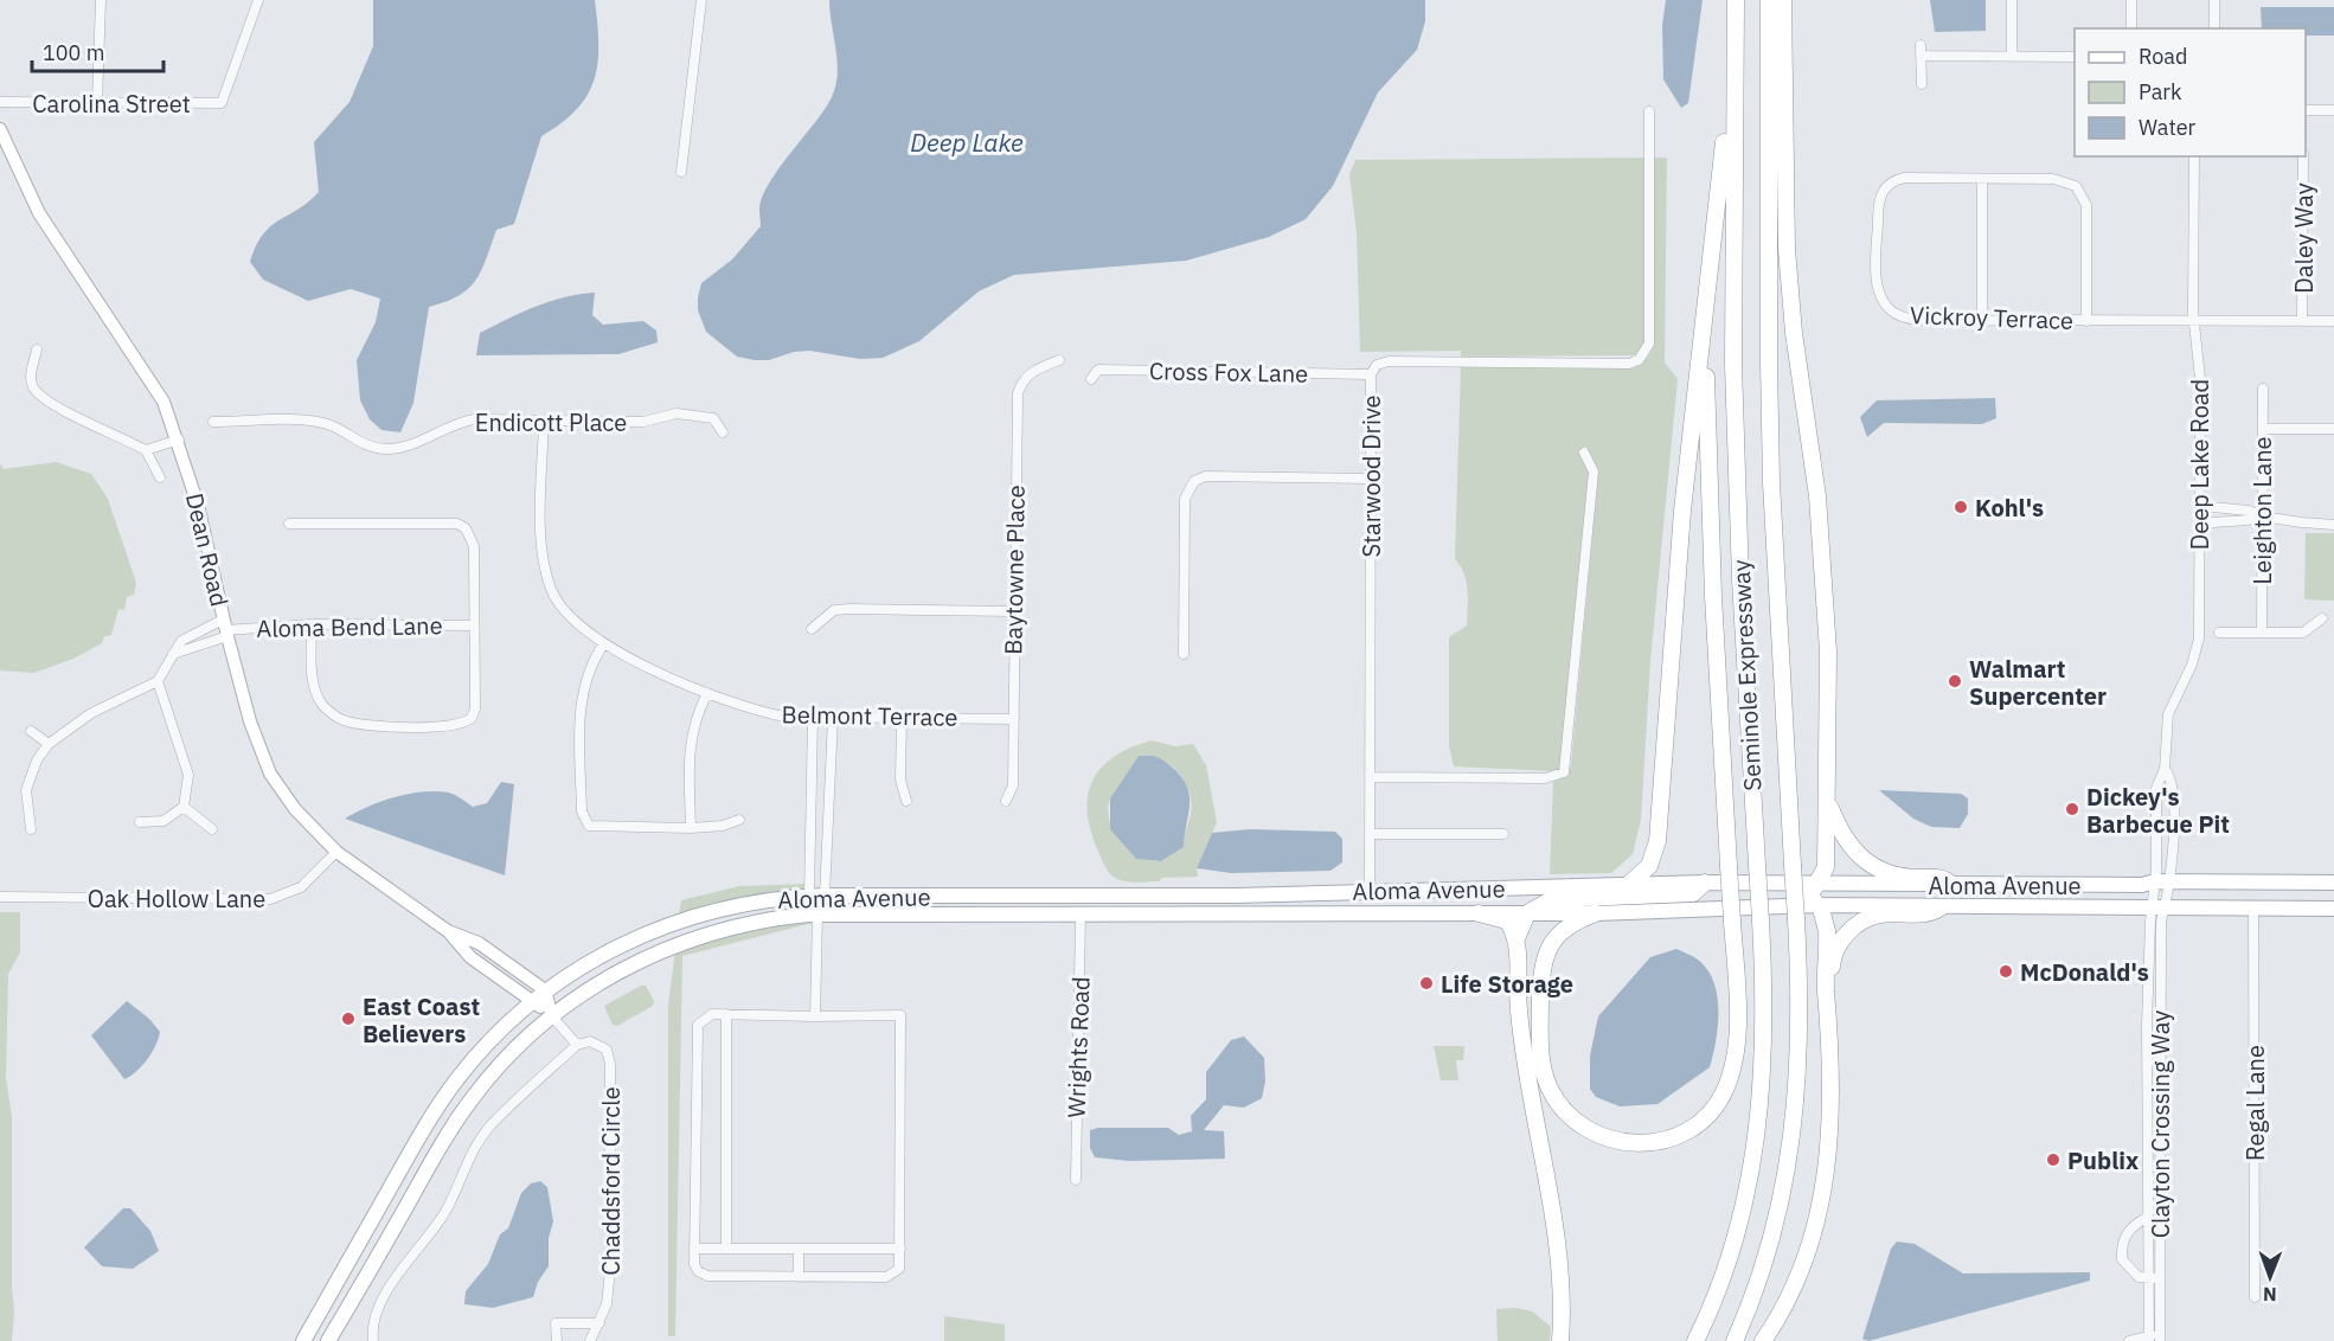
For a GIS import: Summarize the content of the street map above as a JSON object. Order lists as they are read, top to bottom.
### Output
{
  "streets": {
    "highway": ["Seminole Expressway"],
    "main road": ["Dean Road", "Aloma Avenue"],
    "street": [
      "Carolina Street",
      "Daley Way",
      "Vickroy Terrace",
      "Cross Fox Lane",
      "Endicott Place",
      "Deep Lake Road",
      "Starwood Drive",
      "Leighton Lane",
      "Baytowne Place",
      "Aloma Bend Lane",
      "Belmont Terrace",
      "Oak Hollow Lane",
      "Wrights Road",
      "Regal Lane",
      "Clayton Crossing Way",
      "Chaddsford Circle"
    ]
  },
  "crossings": [
    ["Daley Way", "Vickroy Terrace"],
    ["Vickroy Terrace", "Deep Lake Road"],
    ["Cross Fox Lane", "Starwood Drive"],
    ["Endicott Place", "Belmont Terrace"],
    ["Deep Lake Road", "Aloma Avenue"],
    ["Deep Lake Road", "Clayton Crossing Way"],
    ["Starwood Drive", "Aloma Avenue"],
    ["Dean Road", "Aloma Bend Lane"],
    ["Dean Road", "Aloma Avenue"],
    ["Dean Road", "Oak Hollow Lane"],
    ["Baytowne Place", "Belmont Terrace"],
    ["Seminole Expressway", "Aloma Avenue"],
    ["Aloma Avenue", "Wrights Road"],
    ["Aloma Avenue", "Regal Lane"],
    ["Aloma Avenue", "Clayton Crossing Way"]
  ],
  "water": ["Deep Lake"],
  "places": [
    "Kohl's",
    "Walmart Supercenter",
    "Dickey's Barbecue Pit",
    "McDonald's",
    "Life Storage",
    "East Coast Believers",
    "Publix"
  ],
  "legend": ["Road", "Park", "Water"],
  "scale_bar": "100 m",
  "north": "bottom"
}
